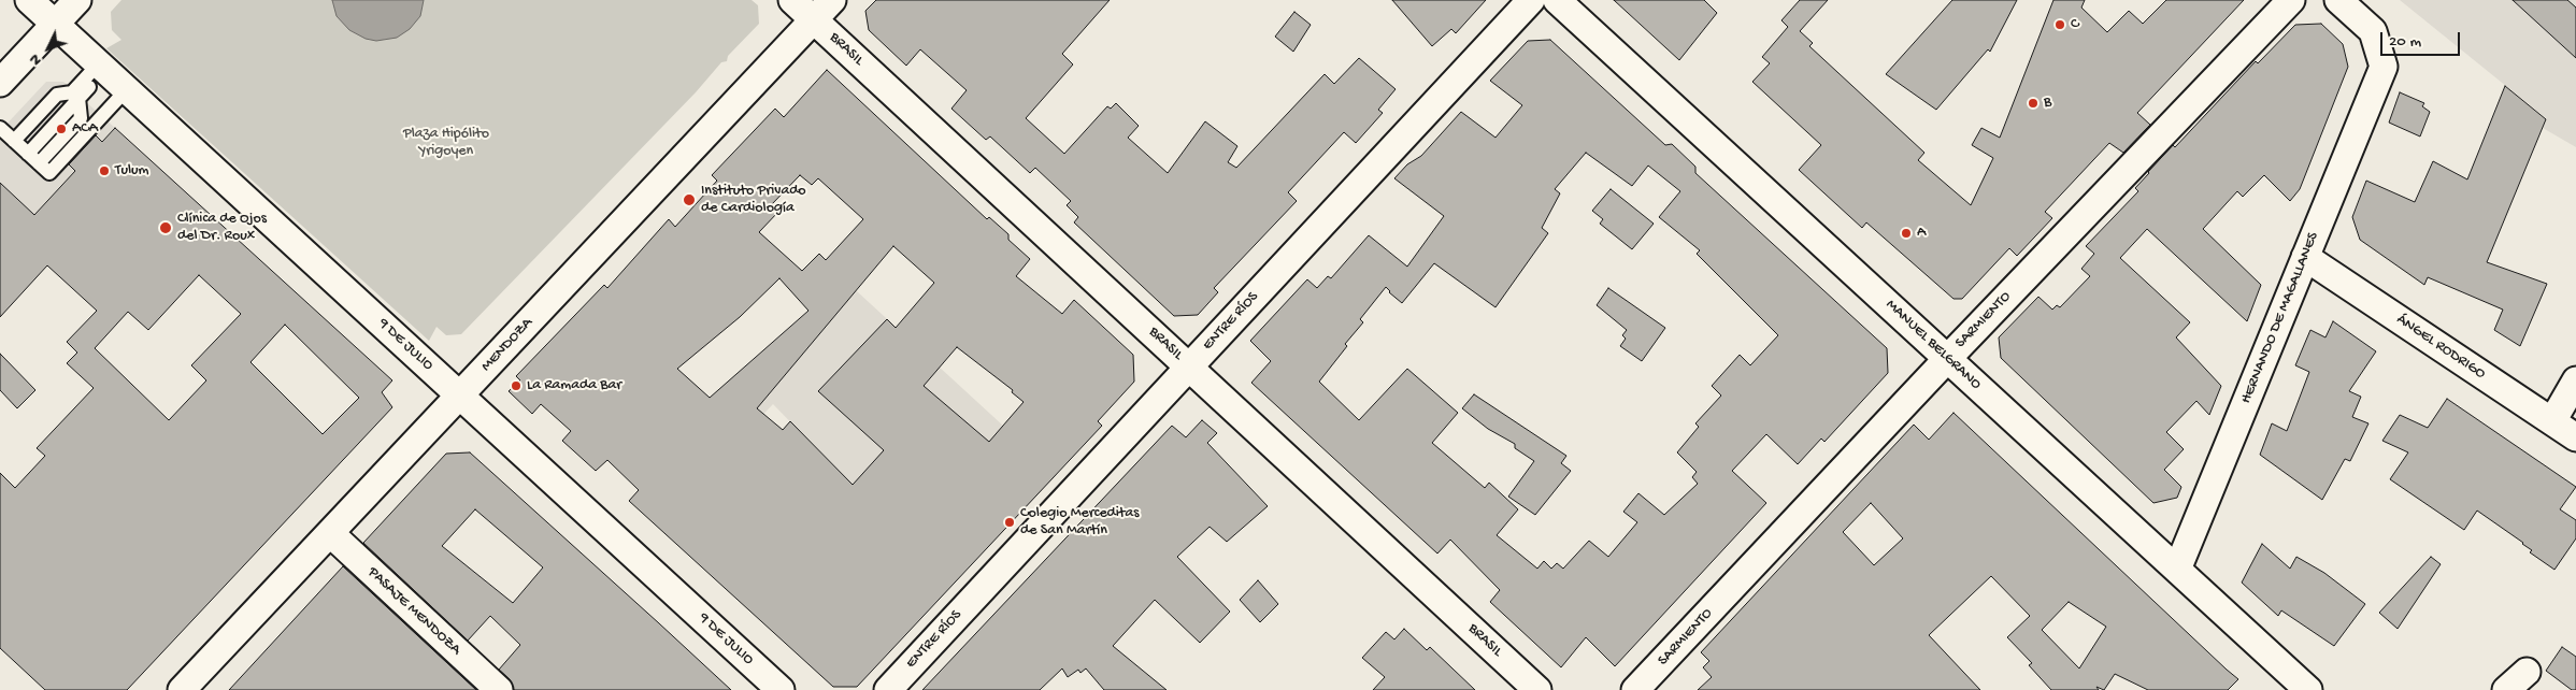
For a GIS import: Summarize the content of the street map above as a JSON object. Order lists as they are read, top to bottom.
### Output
{
  "streets": {
    "street": [
      "BRASIL",
      "HERNANDO DE MAGALLANES",
      "SARMIENTO",
      "ENTRE RÍOS",
      "9 DE JULIO",
      "MENDOZA",
      "MANUEL BELGRANO",
      "ÁNGEL RODRIGO",
      "PASAJE MENDOZA"
    ]
  },
  "crossings": [
    ["BRASIL", "ENTRE RÍOS"],
    ["BRASIL", "MENDOZA"],
    ["HERNANDO DE MAGALLANES", "MANUEL BELGRANO"],
    ["HERNANDO DE MAGALLANES", "ÁNGEL RODRIGO"],
    ["SARMIENTO", "MANUEL BELGRANO"],
    ["9 DE JULIO", "MENDOZA"],
    ["MENDOZA", "PASAJE MENDOZA"]
  ],
  "parks": ["Plaza Hipólito Yrigoyen"],
  "places": [
    "C",
    "B",
    "ACA",
    "Tulum",
    "Instituto Privado de Cardiología",
    "Clínica de Ojos del Dr. Roux",
    "A",
    "La Ramada Bar",
    "Colegio Merceditas de San Martín"
  ],
  "scale_bar": "20 m",
  "north": "bottom left"
}
